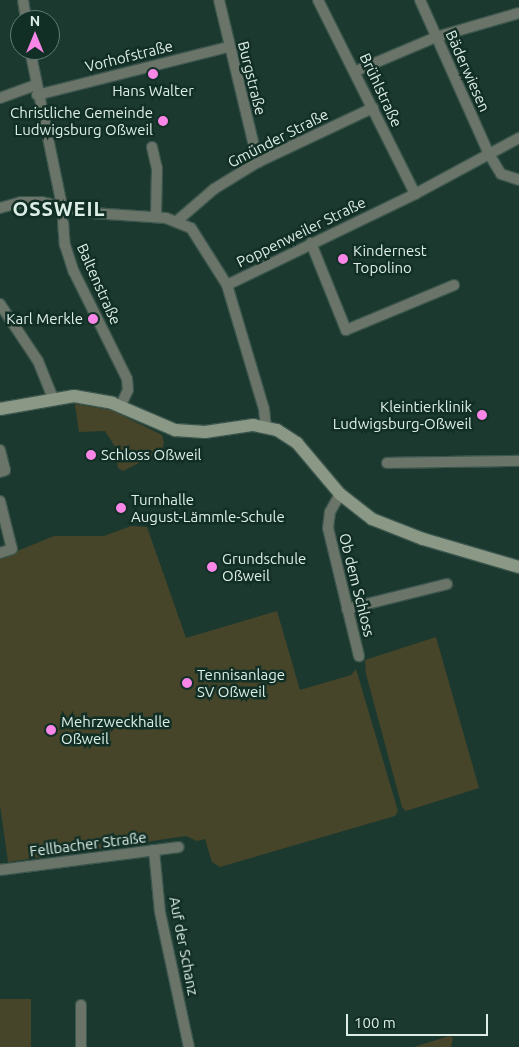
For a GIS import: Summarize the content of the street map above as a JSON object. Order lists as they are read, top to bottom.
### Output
{
  "streets": {
    "street": [
      "Vorhofstraße",
      "Bäderwiesen",
      "Burgstraße",
      "Brühlstraße",
      "Gmünder Straße",
      "Poppenweiler Straße",
      "Baltenstraße",
      "Ob dem Schloss",
      "Fellbacher Straße",
      "Auf der Schanz"
    ]
  },
  "crossings": [
    ["Vorhofstraße", "Burgstraße"],
    ["Vorhofstraße", "Baltenstraße"],
    ["Bäderwiesen", "Poppenweiler Straße"],
    ["Burgstraße", "Gmünder Straße"],
    ["Brühlstraße", "Gmünder Straße"],
    ["Brühlstraße", "Poppenweiler Straße"],
    ["Fellbacher Straße", "Auf der Schanz"]
  ],
  "districts": ["OSSWEIL"],
  "places": [
    "Hans Walter",
    "Christliche Gemeinde Ludwigsburg Oßweil",
    "Kindernest Topolino",
    "Karl Merkle",
    "Kleintierklinik Ludwigsburg-Oßweil",
    "Schloss Oßweil",
    "Turnhalle August-Lämmle-Schule",
    "Grundschule Oßweil",
    "Tennisanlage SV Oßweil",
    "Mehrzweckhalle Oßweil"
  ],
  "scale_bar": "100 m",
  "north": "top"
}
